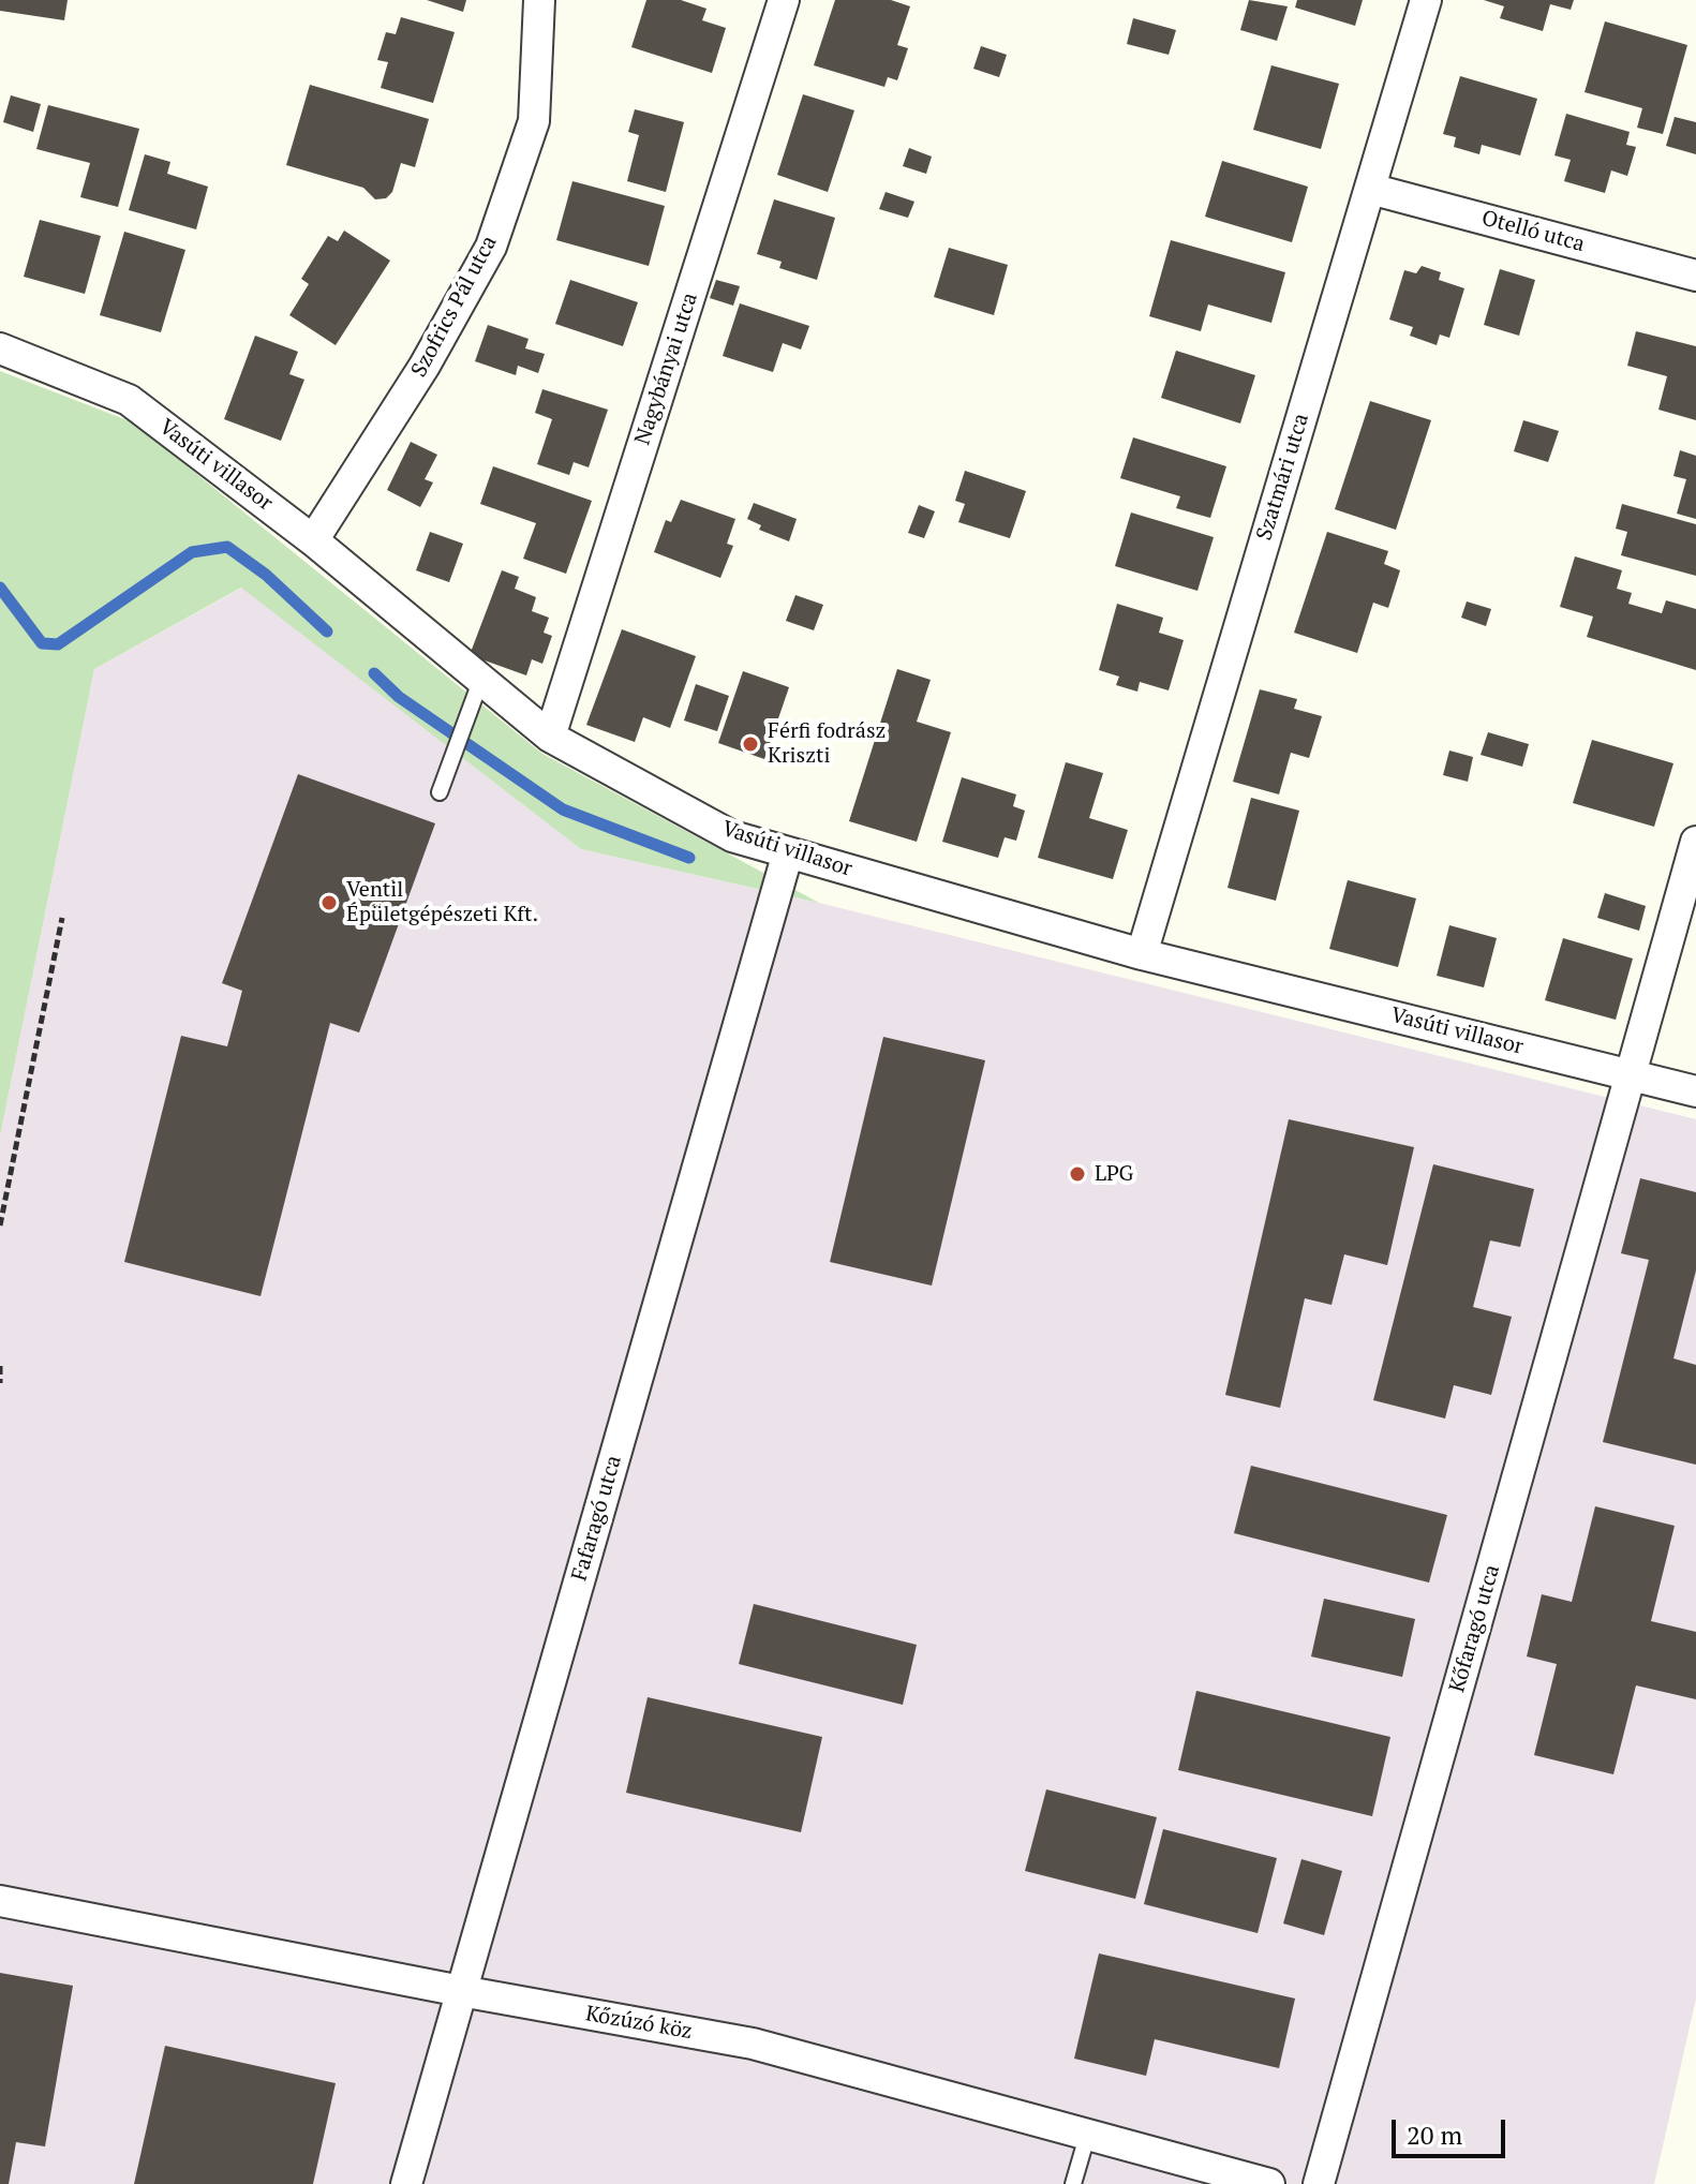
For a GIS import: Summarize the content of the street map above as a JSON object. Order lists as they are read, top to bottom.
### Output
{
  "streets": {
    "street": [
      "Otelló utca",
      "Szofrics Pál utca",
      "Nagybányai utca",
      "Vasúti villasor",
      "Szatmári utca",
      "Fafaragó utca",
      "Kőfaragó utca",
      "Kőzúzó köz"
    ]
  },
  "crossings": [
    ["Otelló utca", "Szatmári utca"],
    ["Szofrics Pál utca", "Vasúti villasor"],
    ["Nagybányai utca", "Vasúti villasor"],
    ["Vasúti villasor", "Szatmári utca"],
    ["Vasúti villasor", "Fafaragó utca"],
    ["Vasúti villasor", "Kőfaragó utca"],
    ["Fafaragó utca", "Kőzúzó köz"]
  ],
  "places": ["Férfi fodrász Kriszti", "Ventil Épületgépészeti Kft.", "LPG"],
  "scale_bar": "20 m"
}
